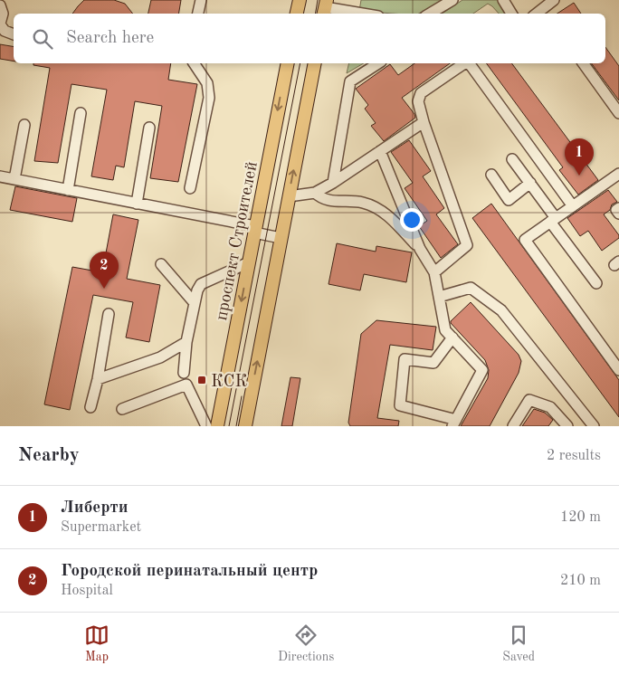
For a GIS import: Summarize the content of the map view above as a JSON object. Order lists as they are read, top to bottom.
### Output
{
  "streets": {
    "main road": ["проспект Строителей"]
  },
  "places": {
    "transit": ["КСК"]
  },
  "page": {
    "search": "Search here",
    "pins": ["1", "2"],
    "heading": ["Nearby", "2 results"],
    "list": [
      {
        "mark": "1",
        "name": "Либерти",
        "note": "Supermarket",
        "value": "120 m"
      },
      {
        "mark": "2",
        "name": "Городской перинатальный центр",
        "note": "Hospital",
        "value": "210 m"
      }
    ],
    "nav": ["Map", "Directions", "Saved"]
  }
}
